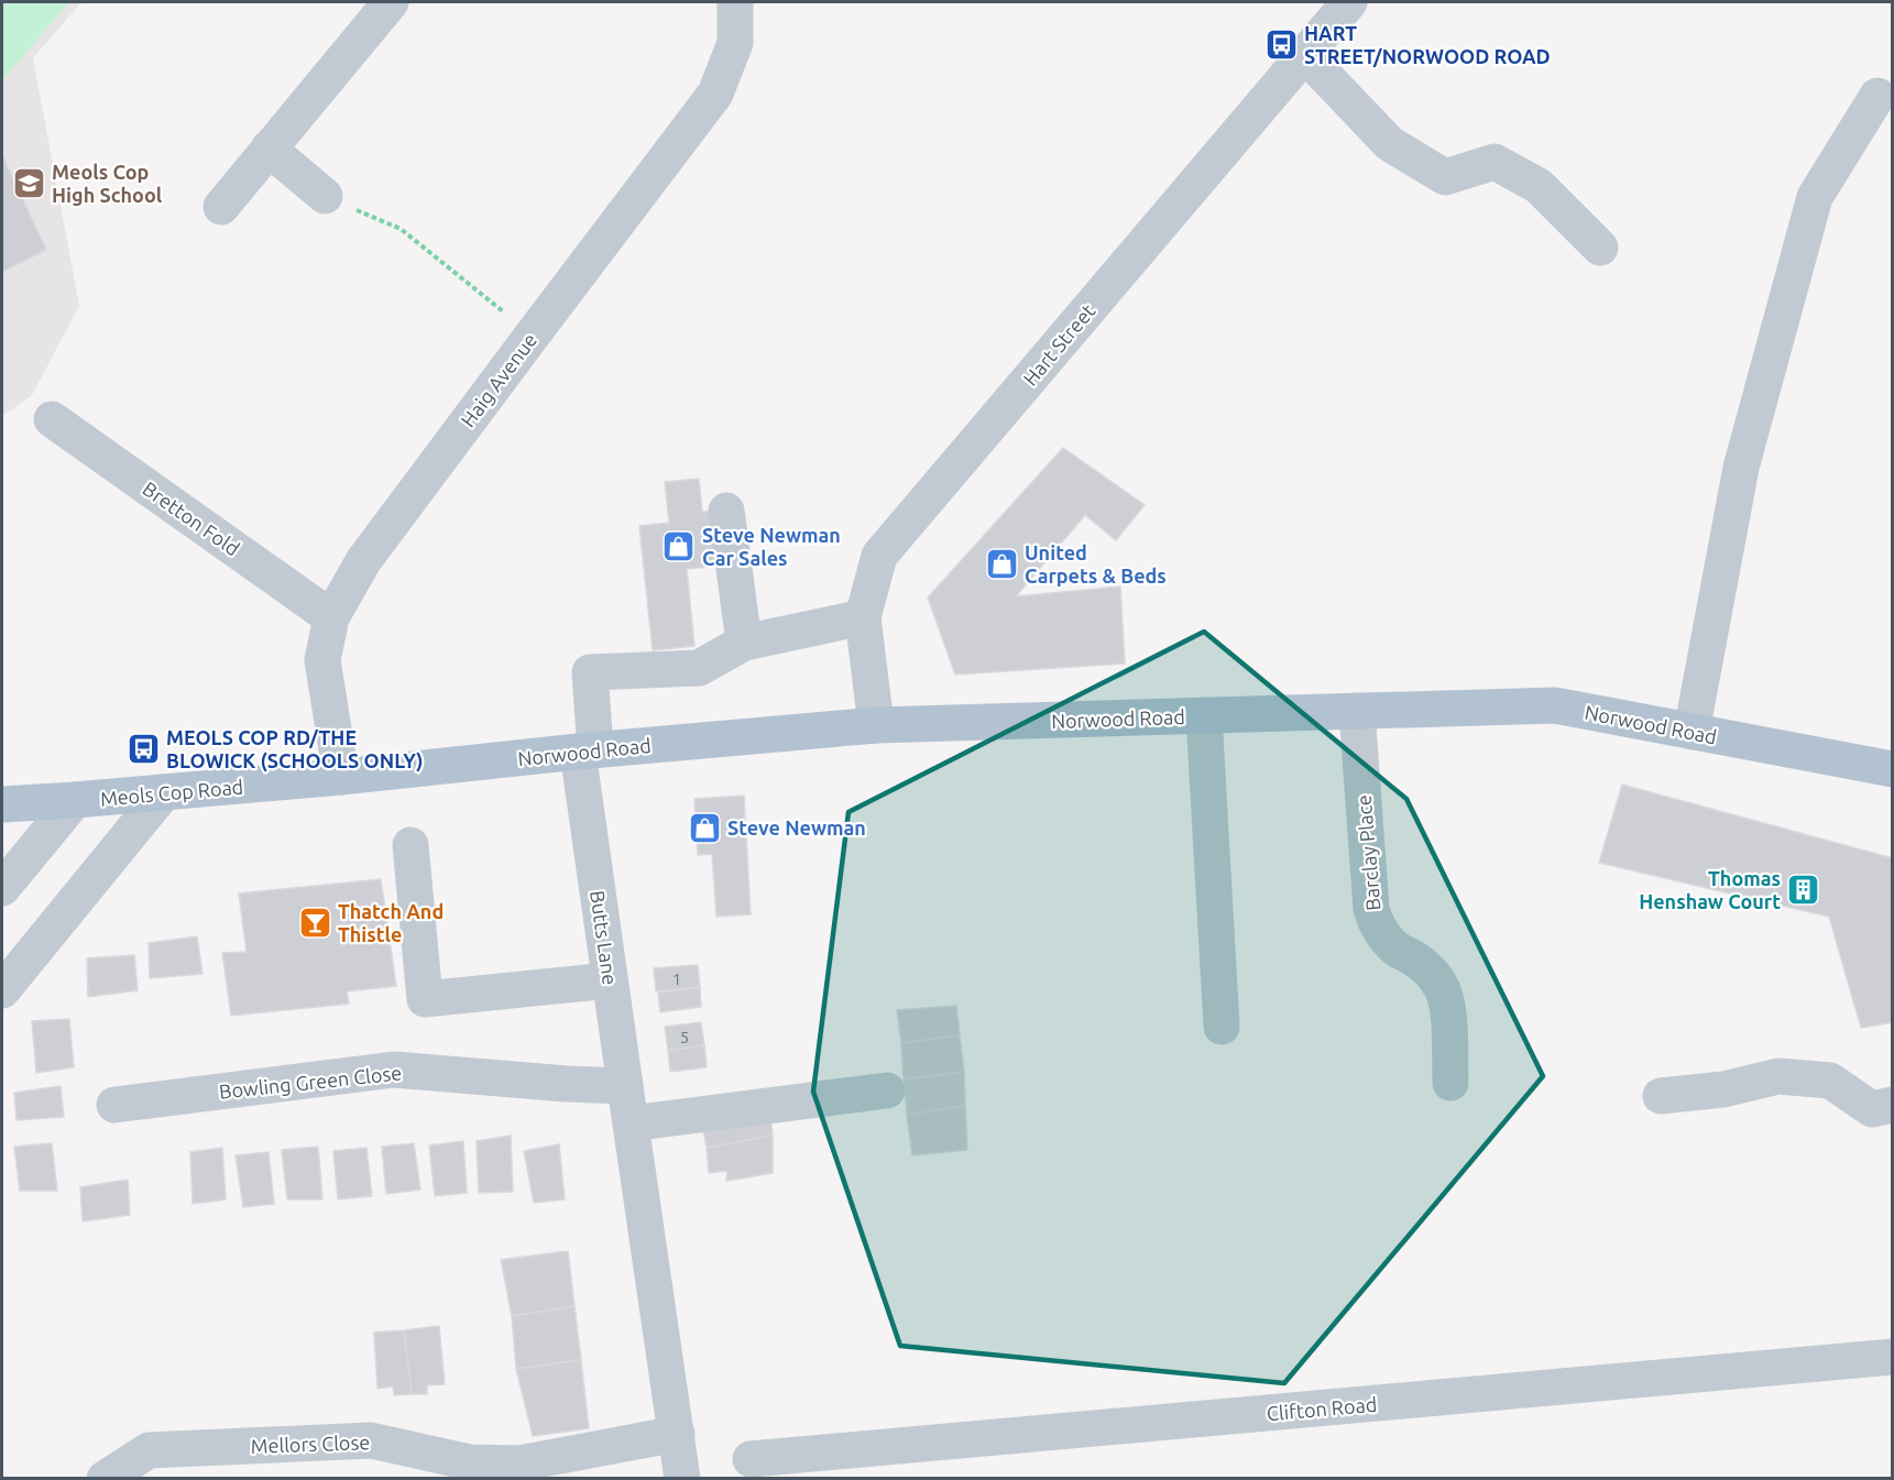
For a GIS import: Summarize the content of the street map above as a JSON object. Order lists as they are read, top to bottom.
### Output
{
  "streets": {
    "main road": ["Norwood Road", "Meols Cop Road"],
    "street": [
      "Hart Street",
      "Haig Avenue",
      "Bretton Fold",
      "Barclay Place",
      "Butts Lane",
      "Bowling Green Close",
      "Clifton Road",
      "Mellors Close"
    ]
  },
  "crossings": [
    ["Hart Street", "Norwood Road"],
    ["Haig Avenue", "Bretton Fold"],
    ["Haig Avenue", "Norwood Road"],
    ["Haig Avenue", "Meols Cop Road"],
    ["Norwood Road", "Meols Cop Road"],
    ["Norwood Road", "Barclay Place"],
    ["Norwood Road", "Butts Lane"],
    ["Butts Lane", "Bowling Green Close"],
    ["Butts Lane", "Mellors Close"]
  ],
  "places": {
    "bus stop": ["HART STREET/NORWOOD ROAD", "MEOLS COP RD/THE BLOWICK (SCHOOLS ONLY)"],
    "school or university": ["Meols Cop High School"],
    "shop": ["Steve Newman Car Sales", "United Carpets & Beds", "Steve Newman"],
    "building": ["Thomas Henshaw Court"],
    "bar": ["Thatch And Thistle"]
  },
  "house_numbers": ["1", "5"]
}
